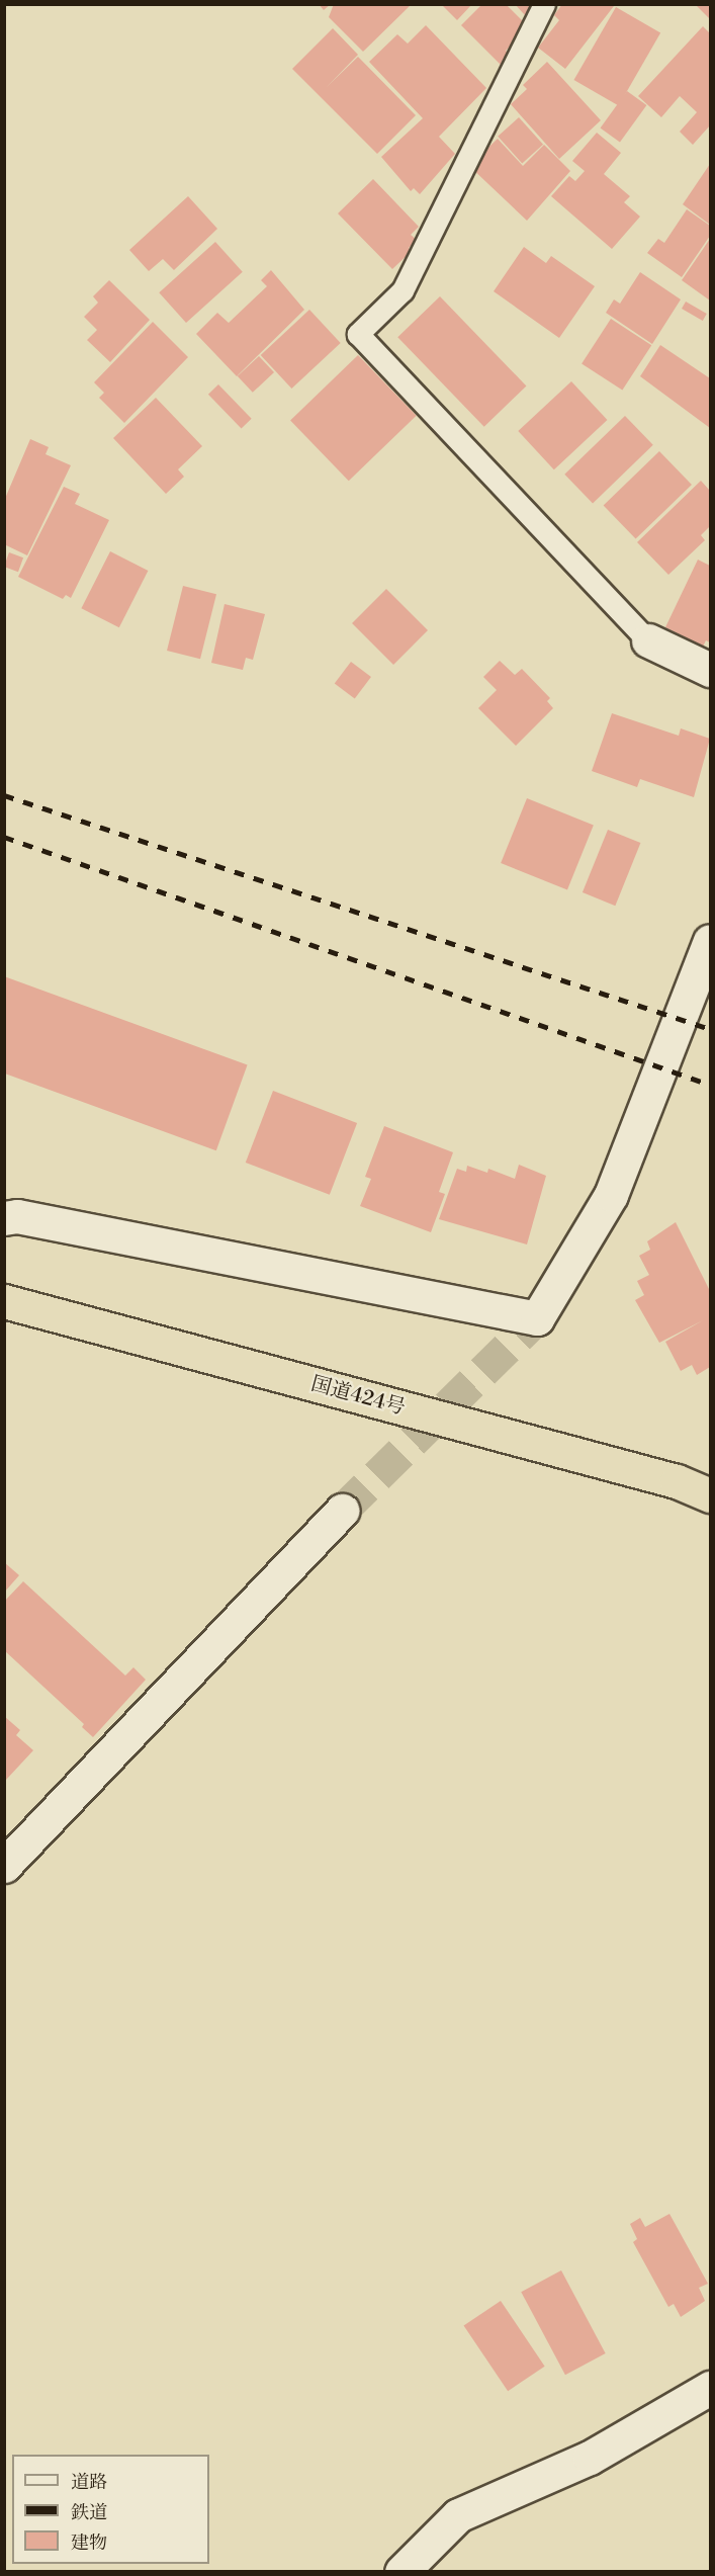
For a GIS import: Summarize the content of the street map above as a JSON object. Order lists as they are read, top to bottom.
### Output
{
  "streets": {
    "highway": ["国道424号"]
  },
  "legend": ["道路", "鉄道", "建物"]
}
